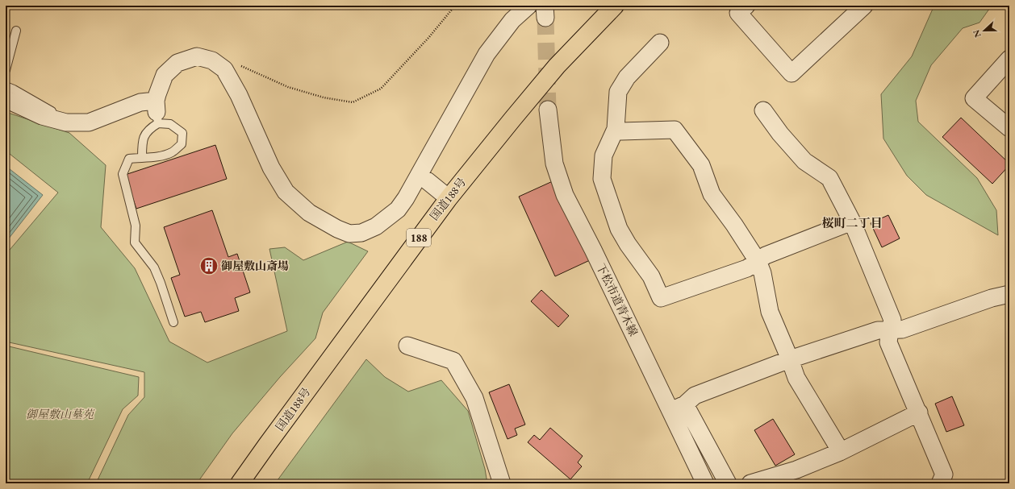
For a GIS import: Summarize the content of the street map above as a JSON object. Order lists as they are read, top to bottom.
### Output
{
  "streets": {
    "highway": ["国道188号", "188"],
    "street": ["下松市道青木線"]
  },
  "districts": ["桜町二丁目"],
  "parks": ["御屋敷山墓苑"],
  "places": {
    "building": ["御屋敷山斎場"]
  },
  "north": "left"
}
